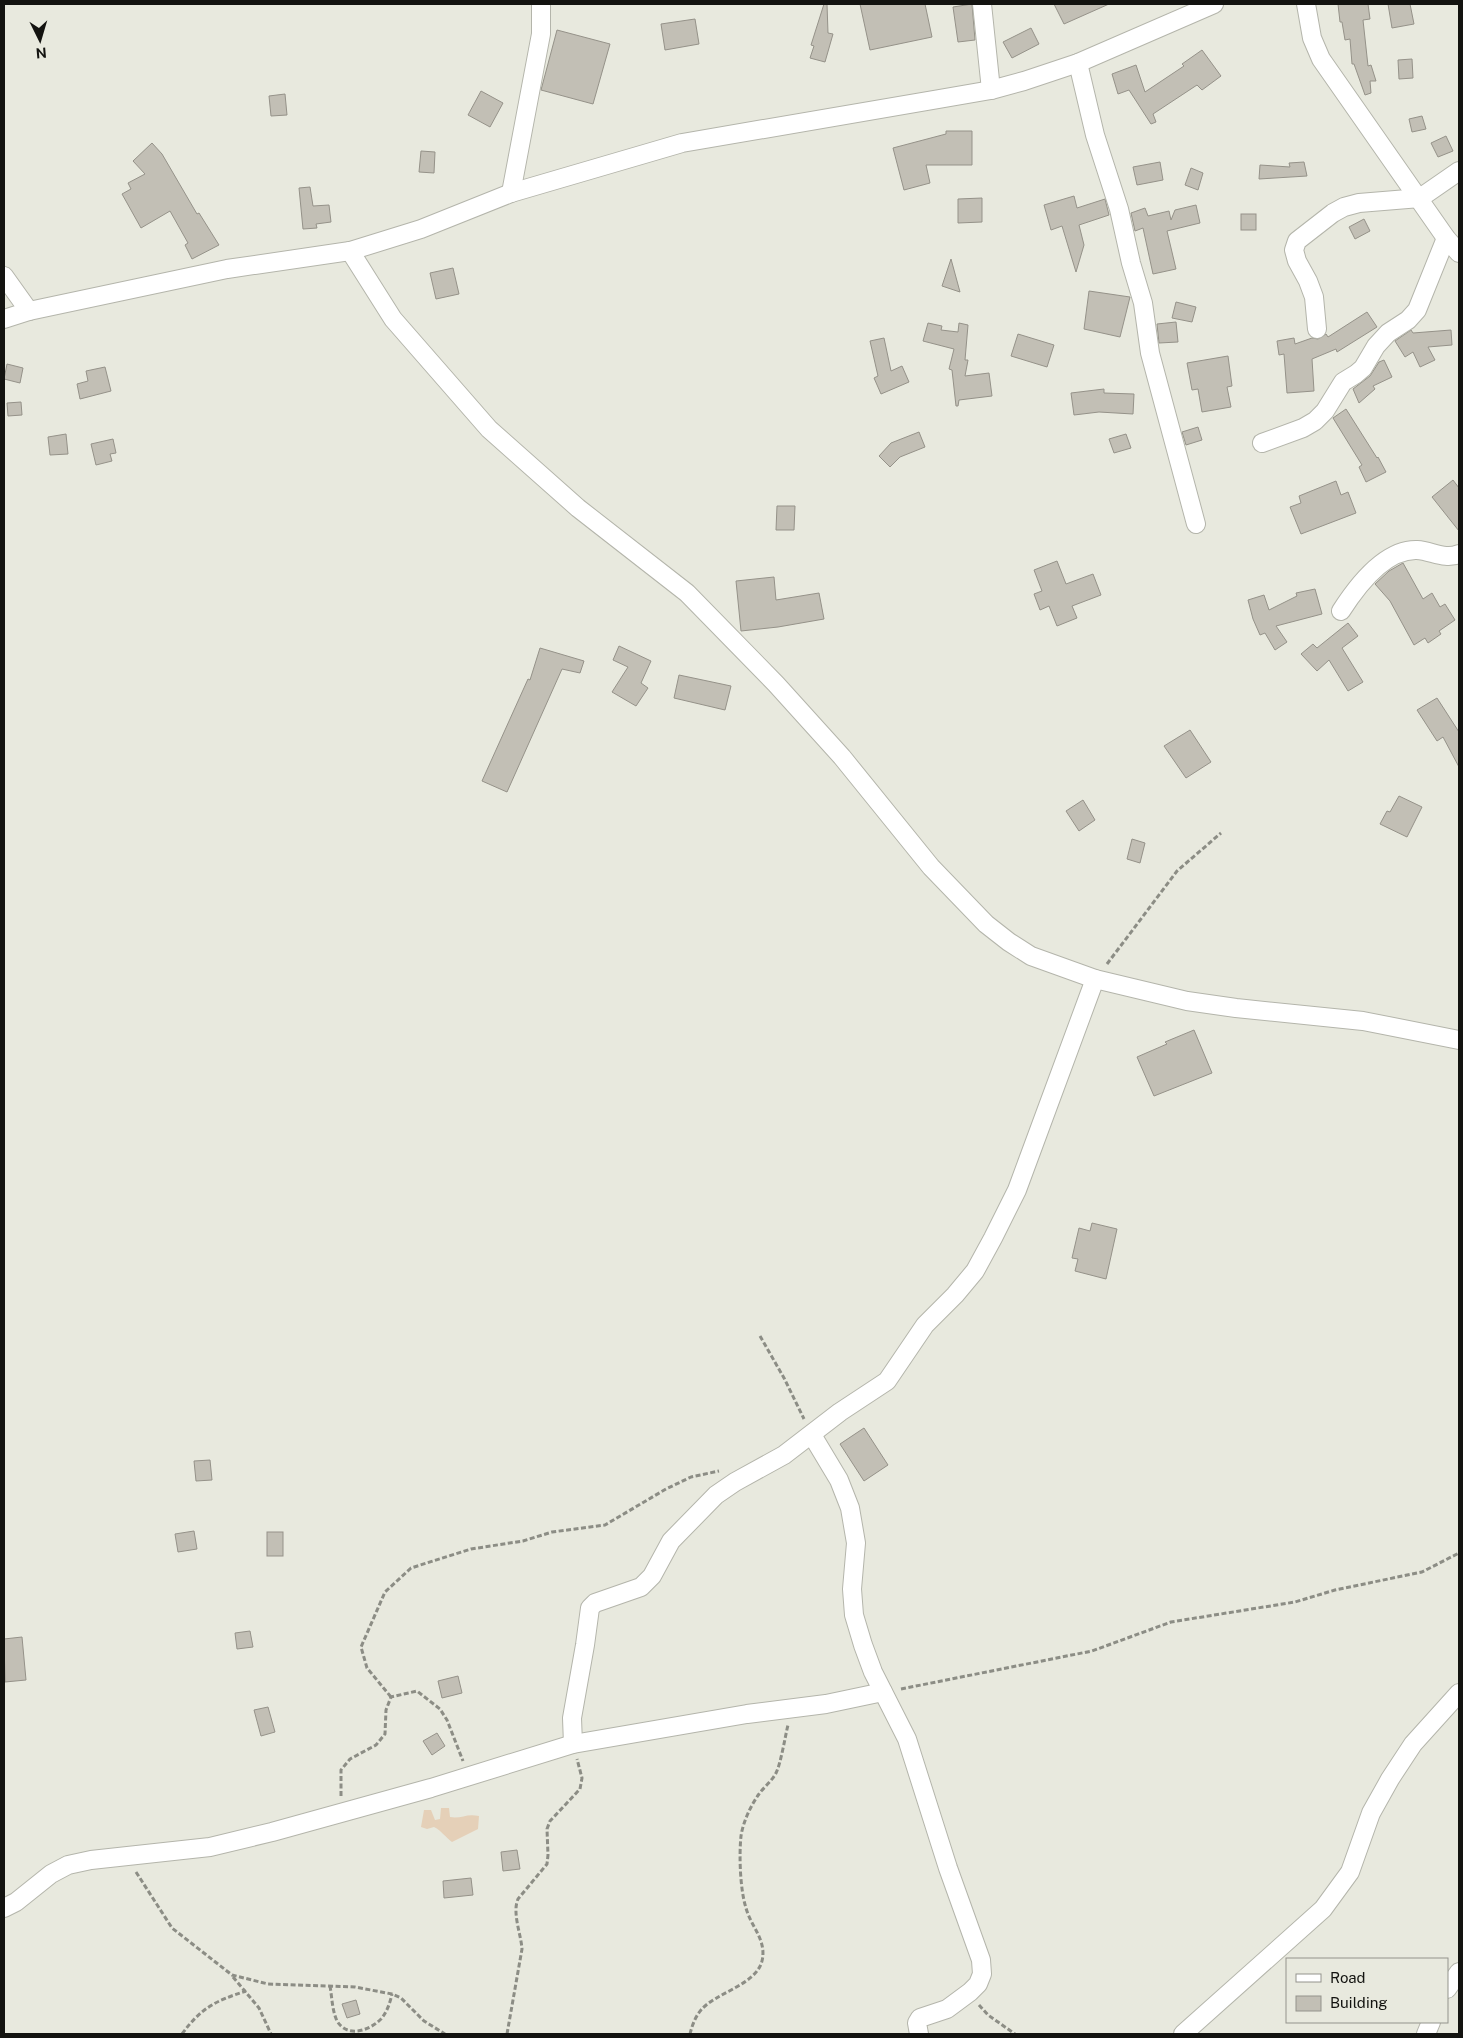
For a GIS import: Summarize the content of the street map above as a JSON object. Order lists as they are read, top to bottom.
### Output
{
  "legend": ["Road", "Building"],
  "north": "bottom"
}
